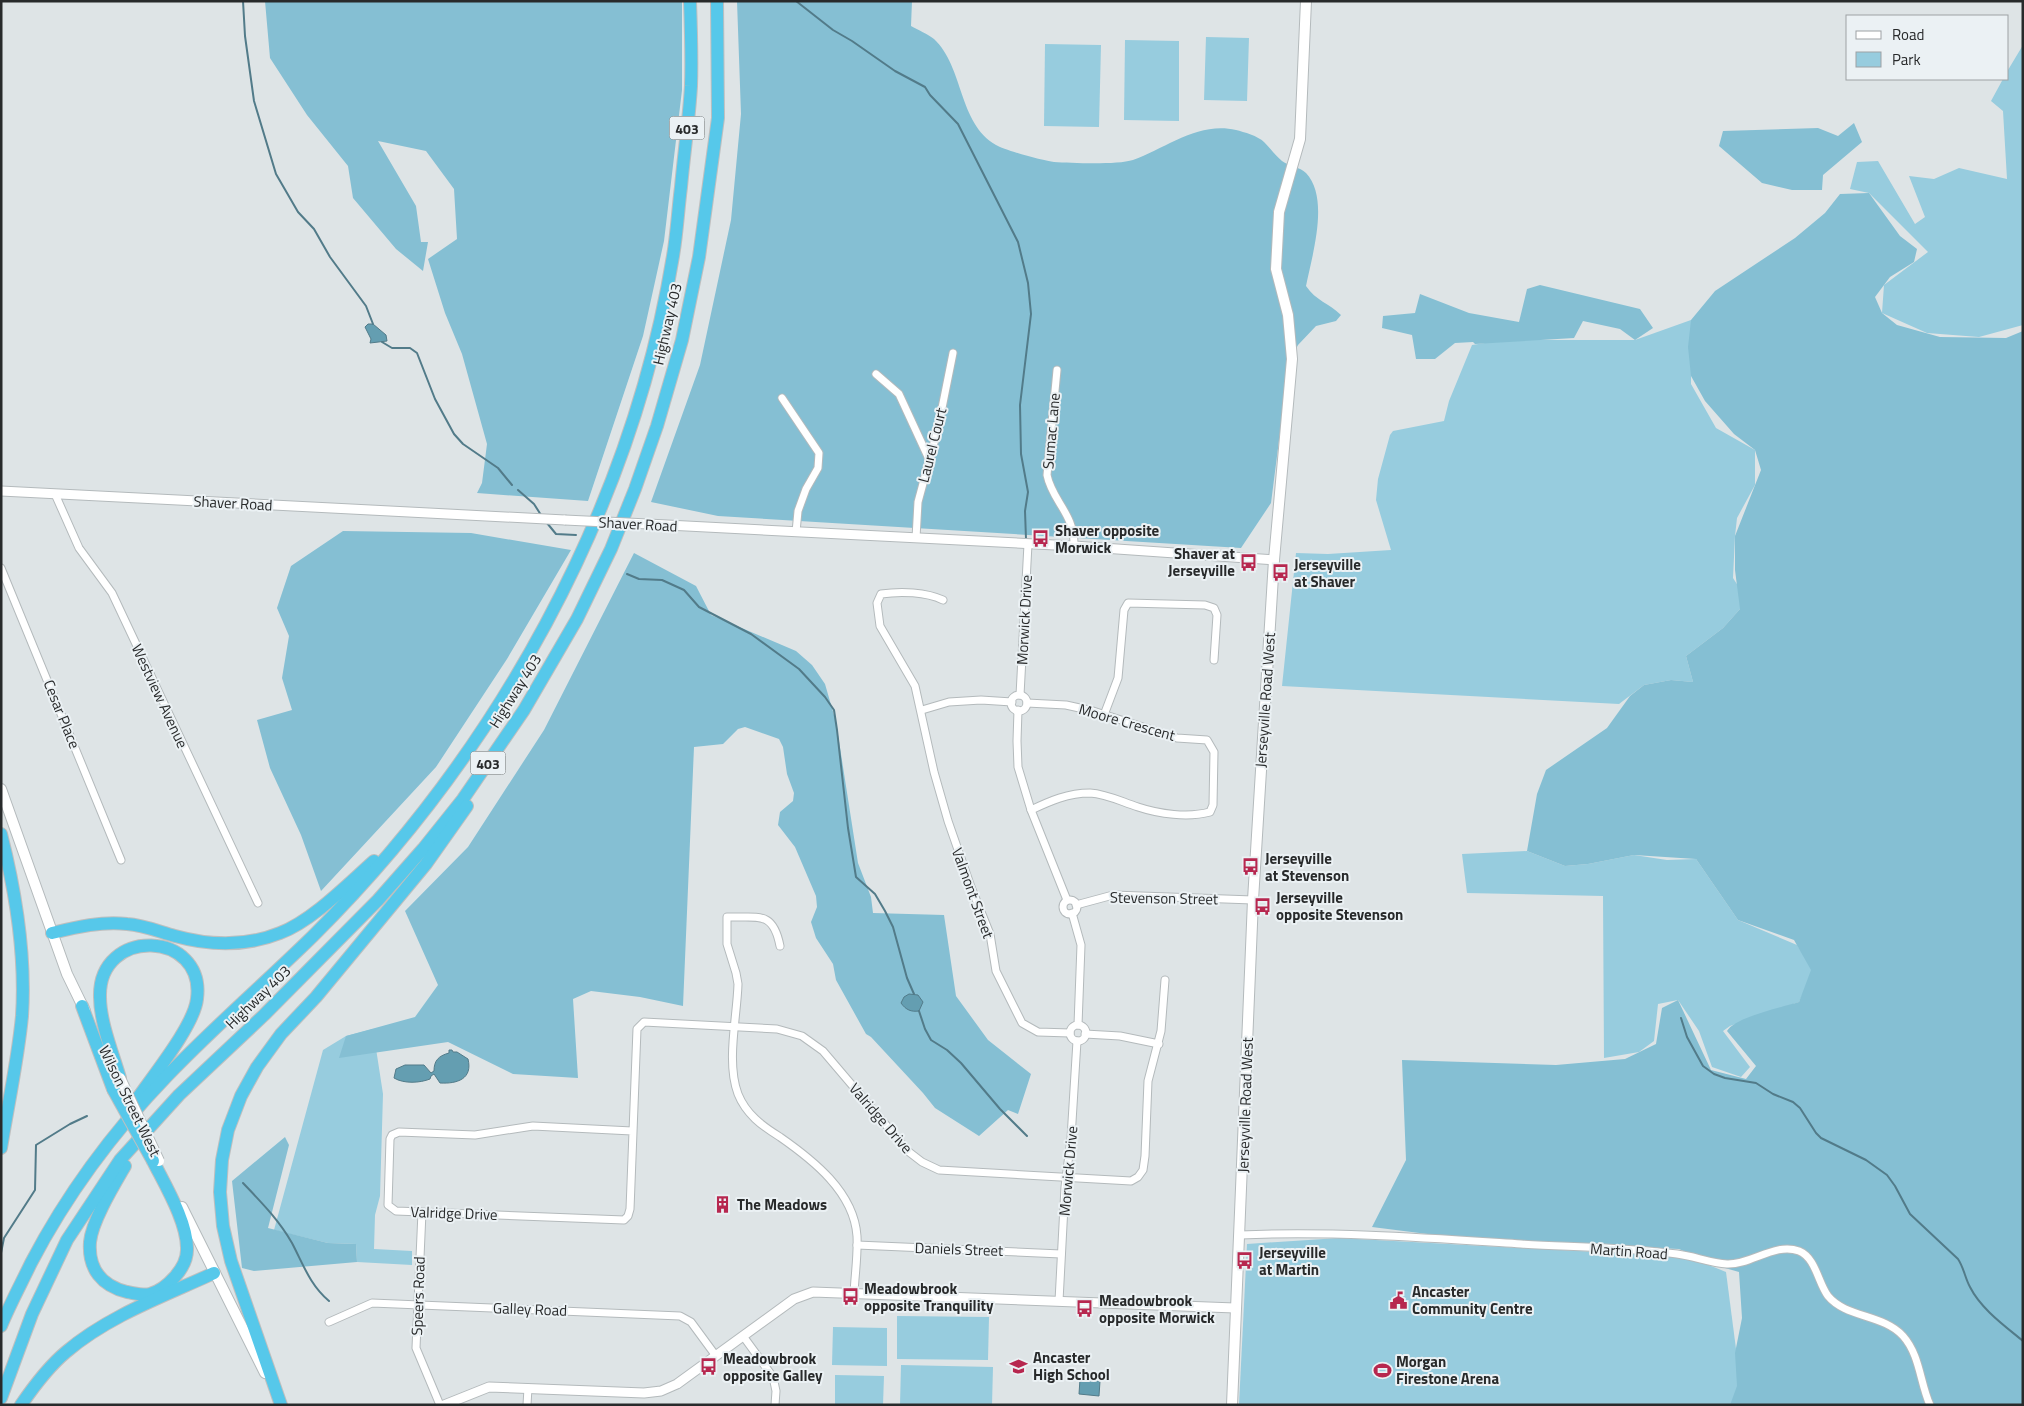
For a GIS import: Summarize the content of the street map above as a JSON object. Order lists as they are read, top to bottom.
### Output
{
  "streets": {
    "highway": ["403", "Highway 403"],
    "main road": ["Jerseyville Road West", "Wilson Street West"],
    "street": [
      "Sumac Lane",
      "Laurel Court",
      "Shaver Road",
      "Morwick Drive",
      "Westview Avenue",
      "Cesar Place",
      "Moore Crescent",
      "Valmont Street",
      "Stevenson Street",
      "Valridge Drive",
      "Daniels Street",
      "Martin Road",
      "Speers Road",
      "Galley Road"
    ]
  },
  "crossings": [
    ["Sumac Lane", "Shaver Road"],
    ["Laurel Court", "Shaver Road"],
    ["Shaver Road", "Morwick Drive"],
    ["Shaver Road", "Westview Avenue"],
    ["Shaver Road", "Jerseyville Road West"],
    ["Morwick Drive", "Moore Crescent"],
    ["Morwick Drive", "Valmont Street"],
    ["Morwick Drive", "Valridge Drive"],
    ["Morwick Drive", "Daniels Street"],
    ["Jerseyville Road West", "Stevenson Street"],
    ["Jerseyville Road West", "Martin Road"],
    ["Valridge Drive", "Speers Road"],
    ["Speers Road", "Galley Road"]
  ],
  "places": {
    "bus stop": [
      "Shaver opposite Morwick",
      "Shaver at Jerseyville",
      "Jerseyville at Shaver",
      "Jerseyville at Stevenson",
      "Jerseyville opposite Stevenson",
      "Jerseyville at Martin",
      "Meadowbrook opposite Tranquility",
      "Meadowbrook opposite Morwick",
      "Meadowbrook opposite Galley"
    ],
    "building": ["The Meadows"],
    "public building": ["Ancaster Community Centre"],
    "school or university": ["Ancaster High School"],
    "sports": ["Morgan Firestone Arena"]
  },
  "legend": ["Road", "Park"]
}
